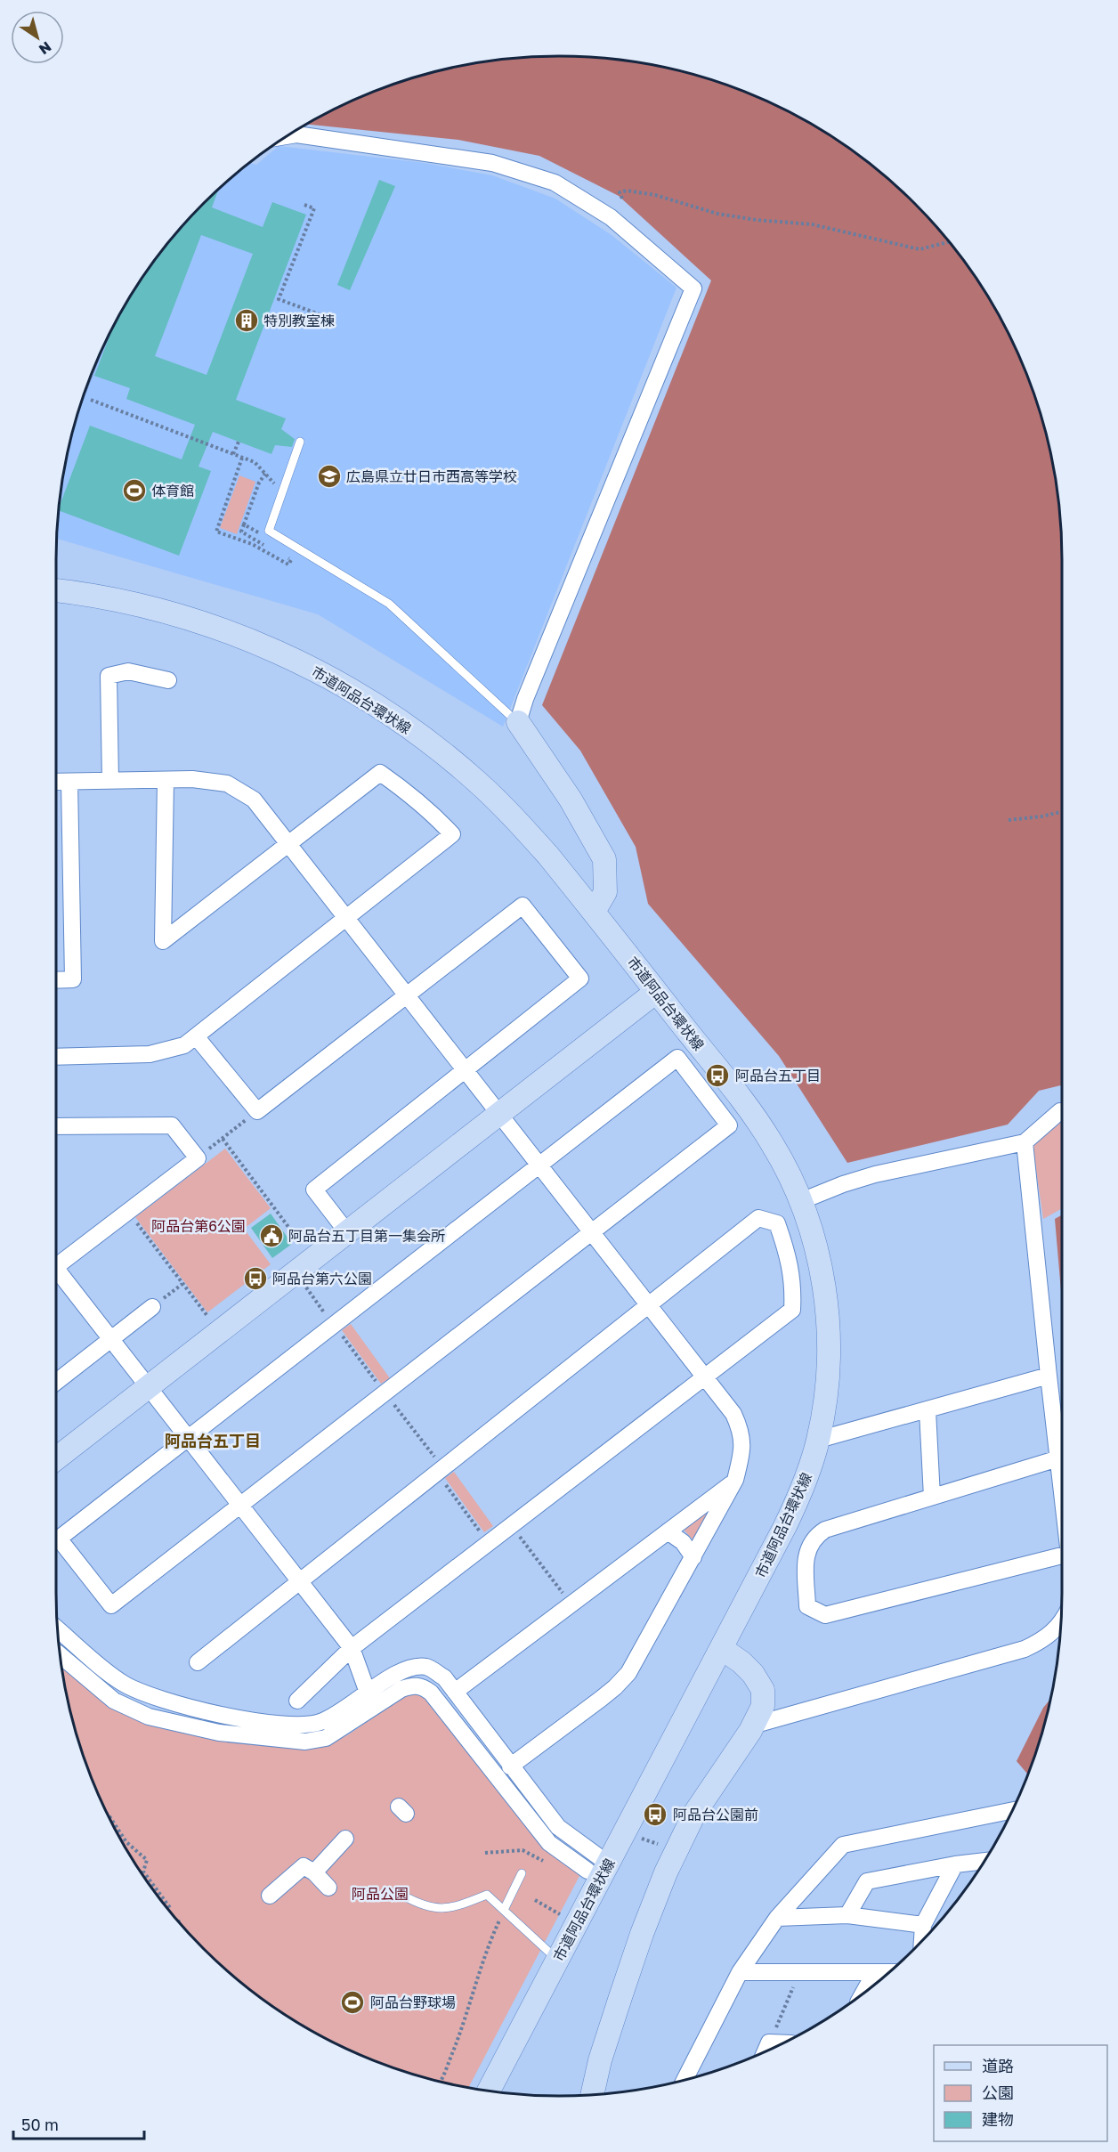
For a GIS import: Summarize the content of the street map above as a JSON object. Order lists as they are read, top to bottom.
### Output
{
  "streets": {
    "street": ["市道阿品台環状線"]
  },
  "districts": ["阿品台五丁目"],
  "parks": ["阿品台第6公園", "阿品公園"],
  "places": {
    "building": ["特別教室棟"],
    "school or university": ["広島県立廿日市西高等学校"],
    "sports": ["体育館", "阿品台野球場"],
    "bus stop": ["阿品台五丁目", "阿品台第六公園", "阿品台公園前"],
    "public building": ["阿品台五丁目第一集会所"]
  },
  "legend": ["道路", "公園", "建物"],
  "scale_bar": "50 m",
  "north": "bottom right"
}
